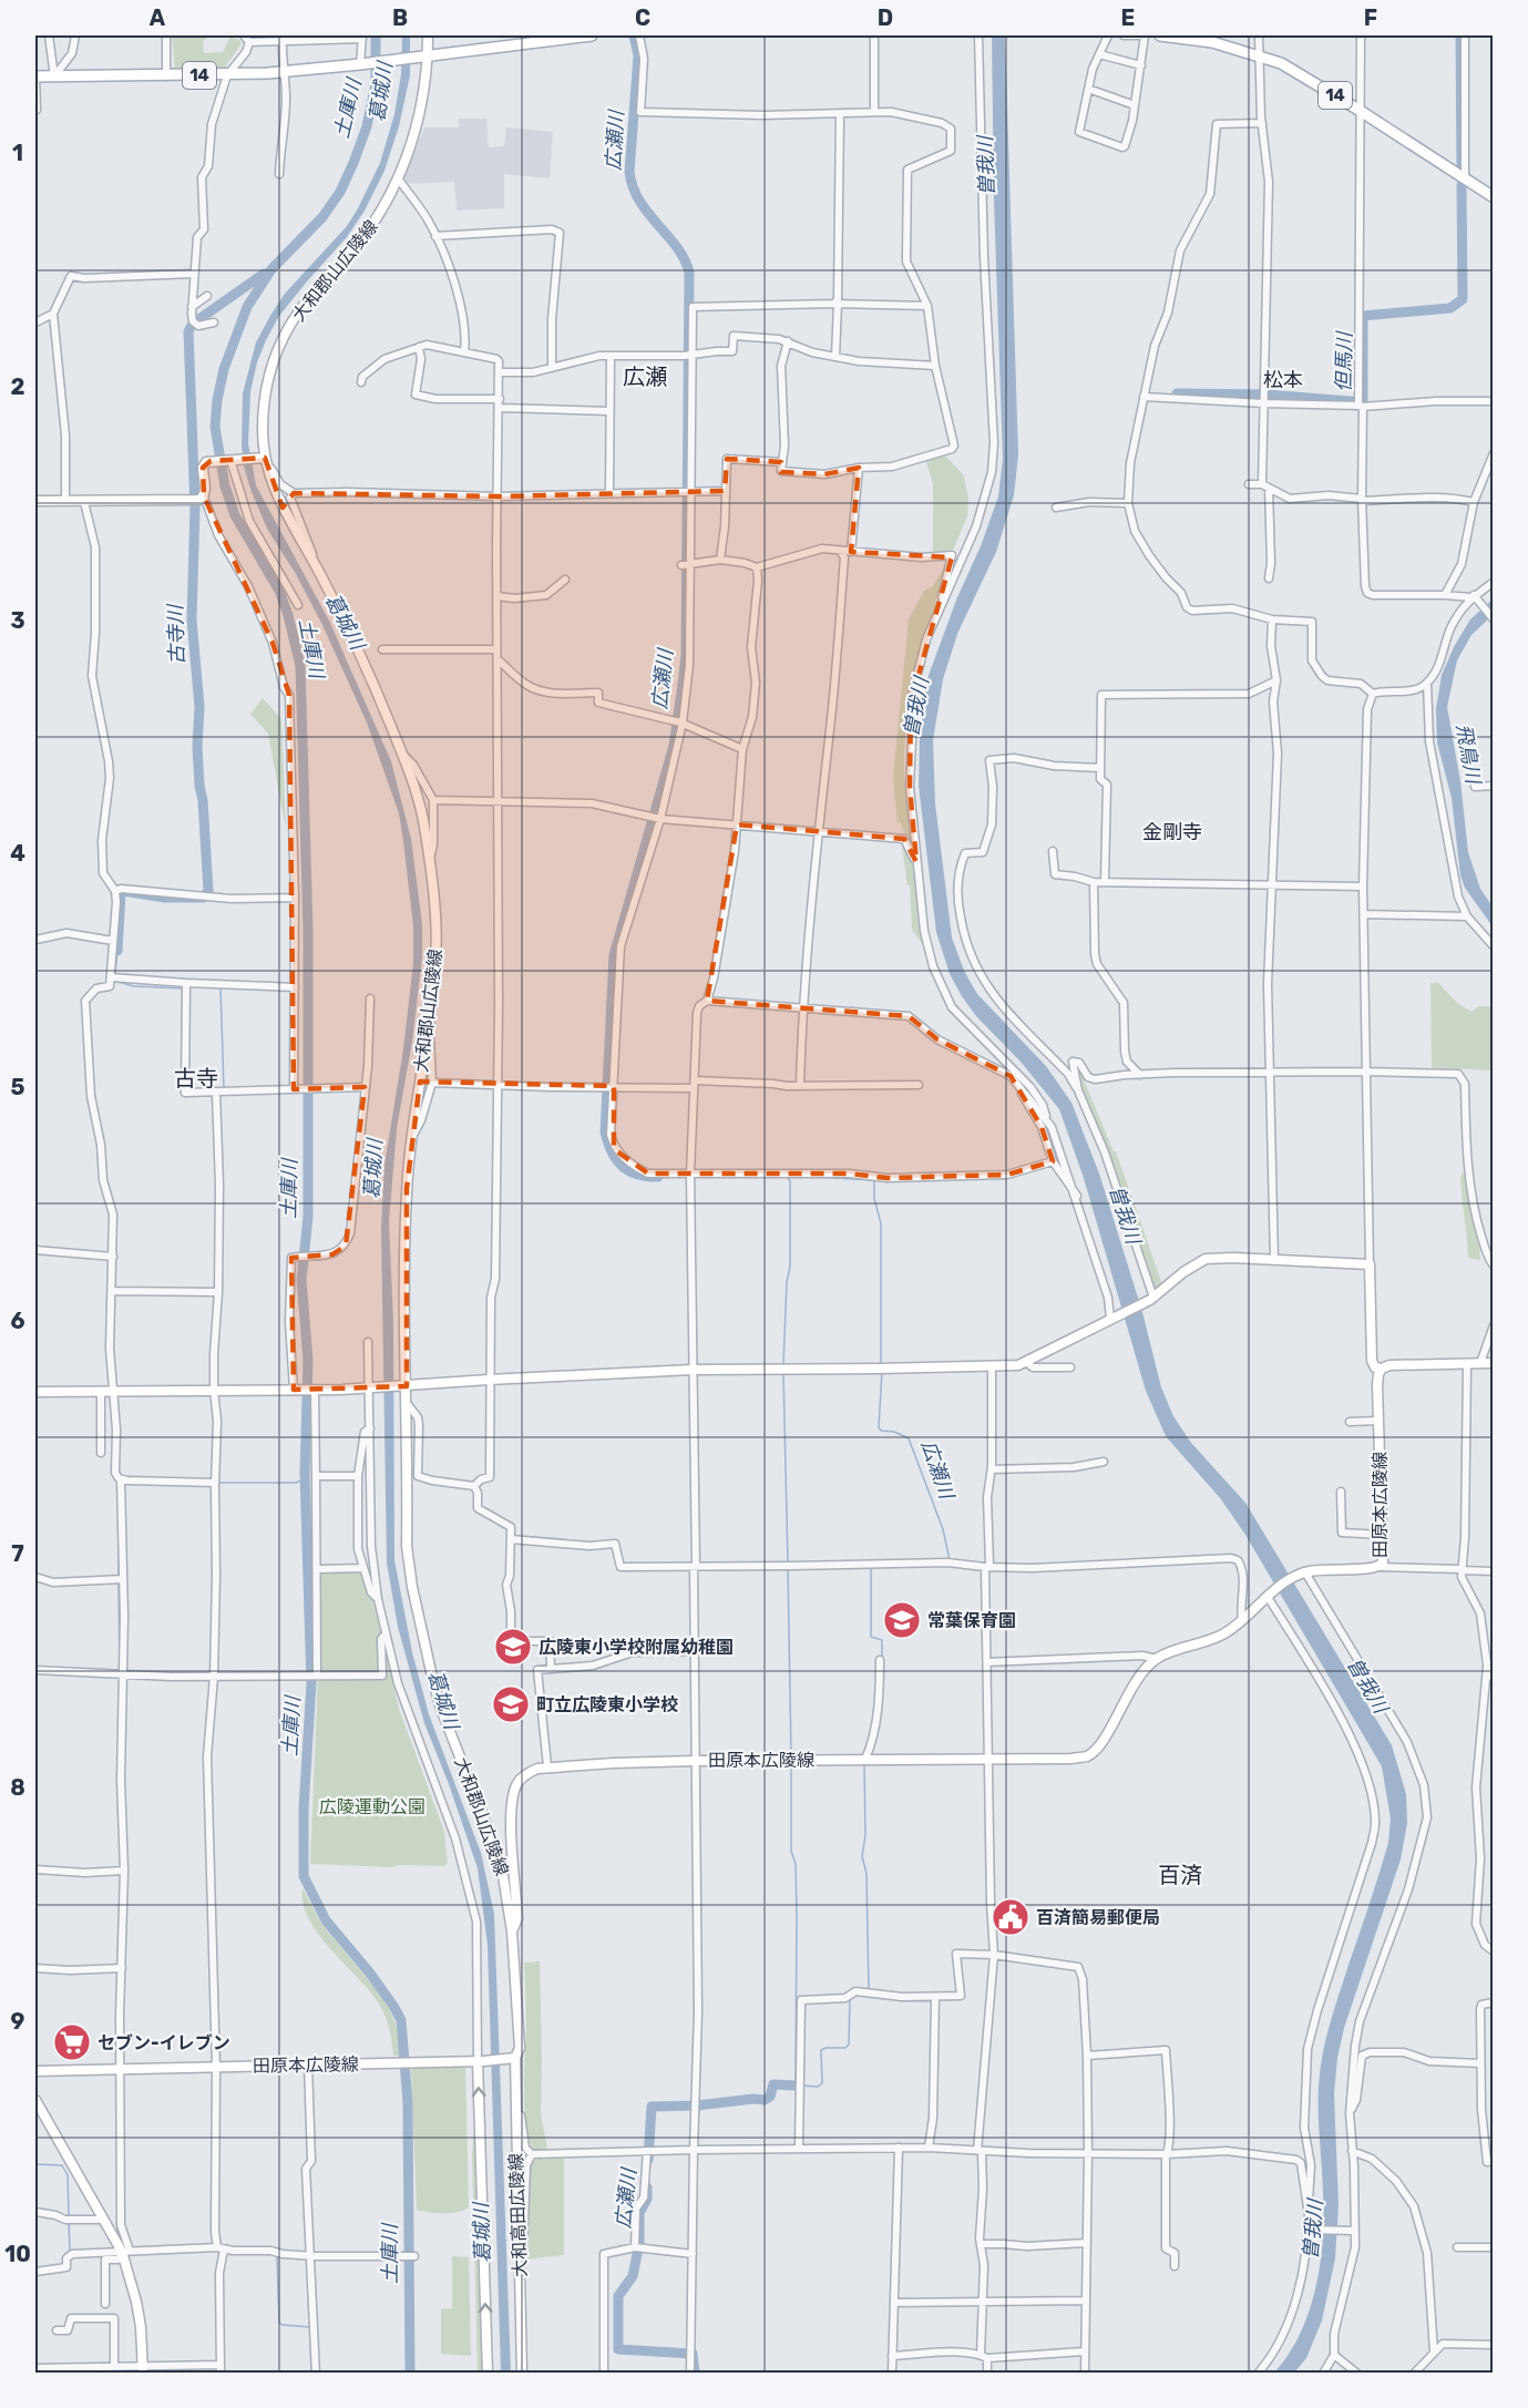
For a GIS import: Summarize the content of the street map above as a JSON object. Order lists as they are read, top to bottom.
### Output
{
  "streets": {
    "main road": [
      "14",
      "大和郡山広陵線",
      "田原本広陵線",
      "大和高田広陵線"
    ]
  },
  "crossings": [
    ["14", "大和郡山広陵線"],
    ["大和郡山広陵線", "田原本広陵線"],
    ["田原本広陵線", "大和高田広陵線"]
  ],
  "districts": [
    "広瀬",
    "松本",
    "金剛寺",
    "古寺",
    "百済"
  ],
  "water": [
    "葛城川",
    "土庫川",
    "広瀬川",
    "曽我川",
    "但馬川",
    "古寺川",
    "飛鳥川"
  ],
  "parks": ["広陵運動公園"],
  "places": {
    "school or university": ["常葉保育園", "広陵東小学校附属幼稚園", "町立広陵東小学校"],
    "public building": ["百済簡易郵便局"],
    "supermarket": ["セブン-イレブン"]
  },
  "grid": {
    "columns": [
      "A",
      "B",
      "C",
      "D",
      "E",
      "F"
    ],
    "rows": [
      "1",
      "2",
      "3",
      "4",
      "5",
      "6",
      "7",
      "8",
      "9",
      "10"
    ]
  }
}
